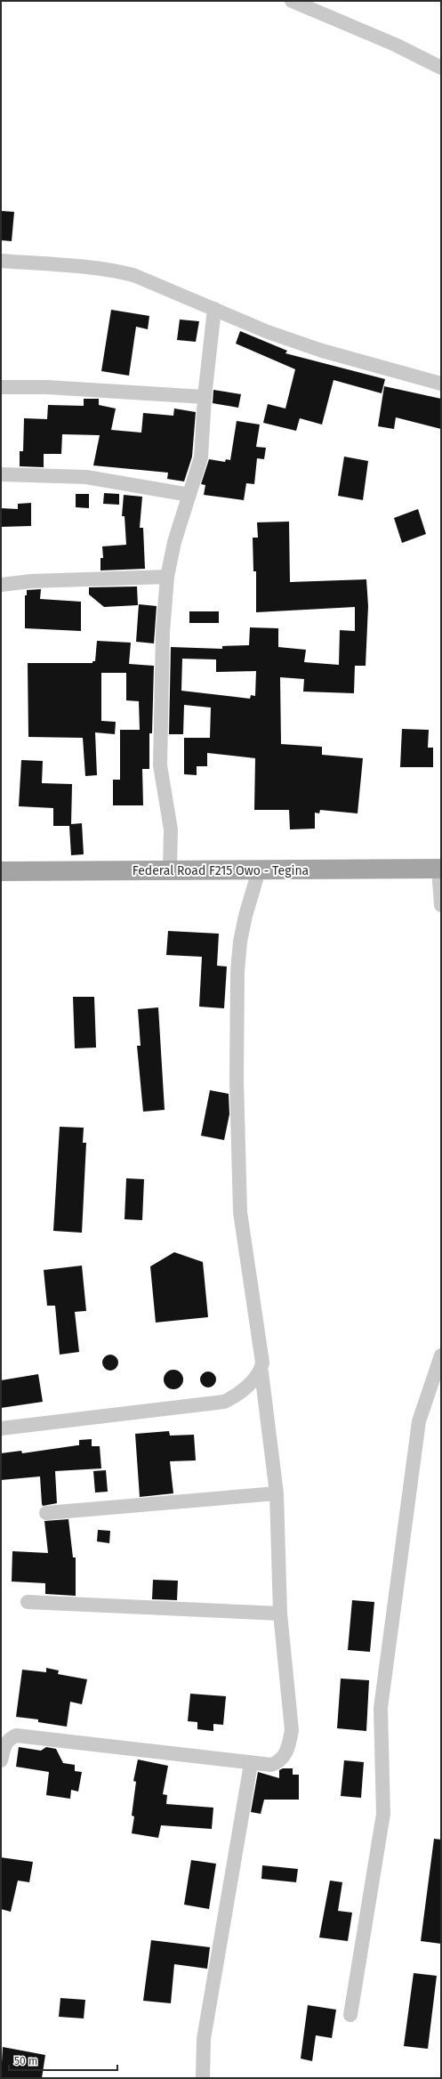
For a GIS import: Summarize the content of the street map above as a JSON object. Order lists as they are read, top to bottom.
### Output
{
  "streets": {
    "main road": ["Federal Road F215 Owo - Tegina"]
  },
  "scale_bar": "50 m"
}
